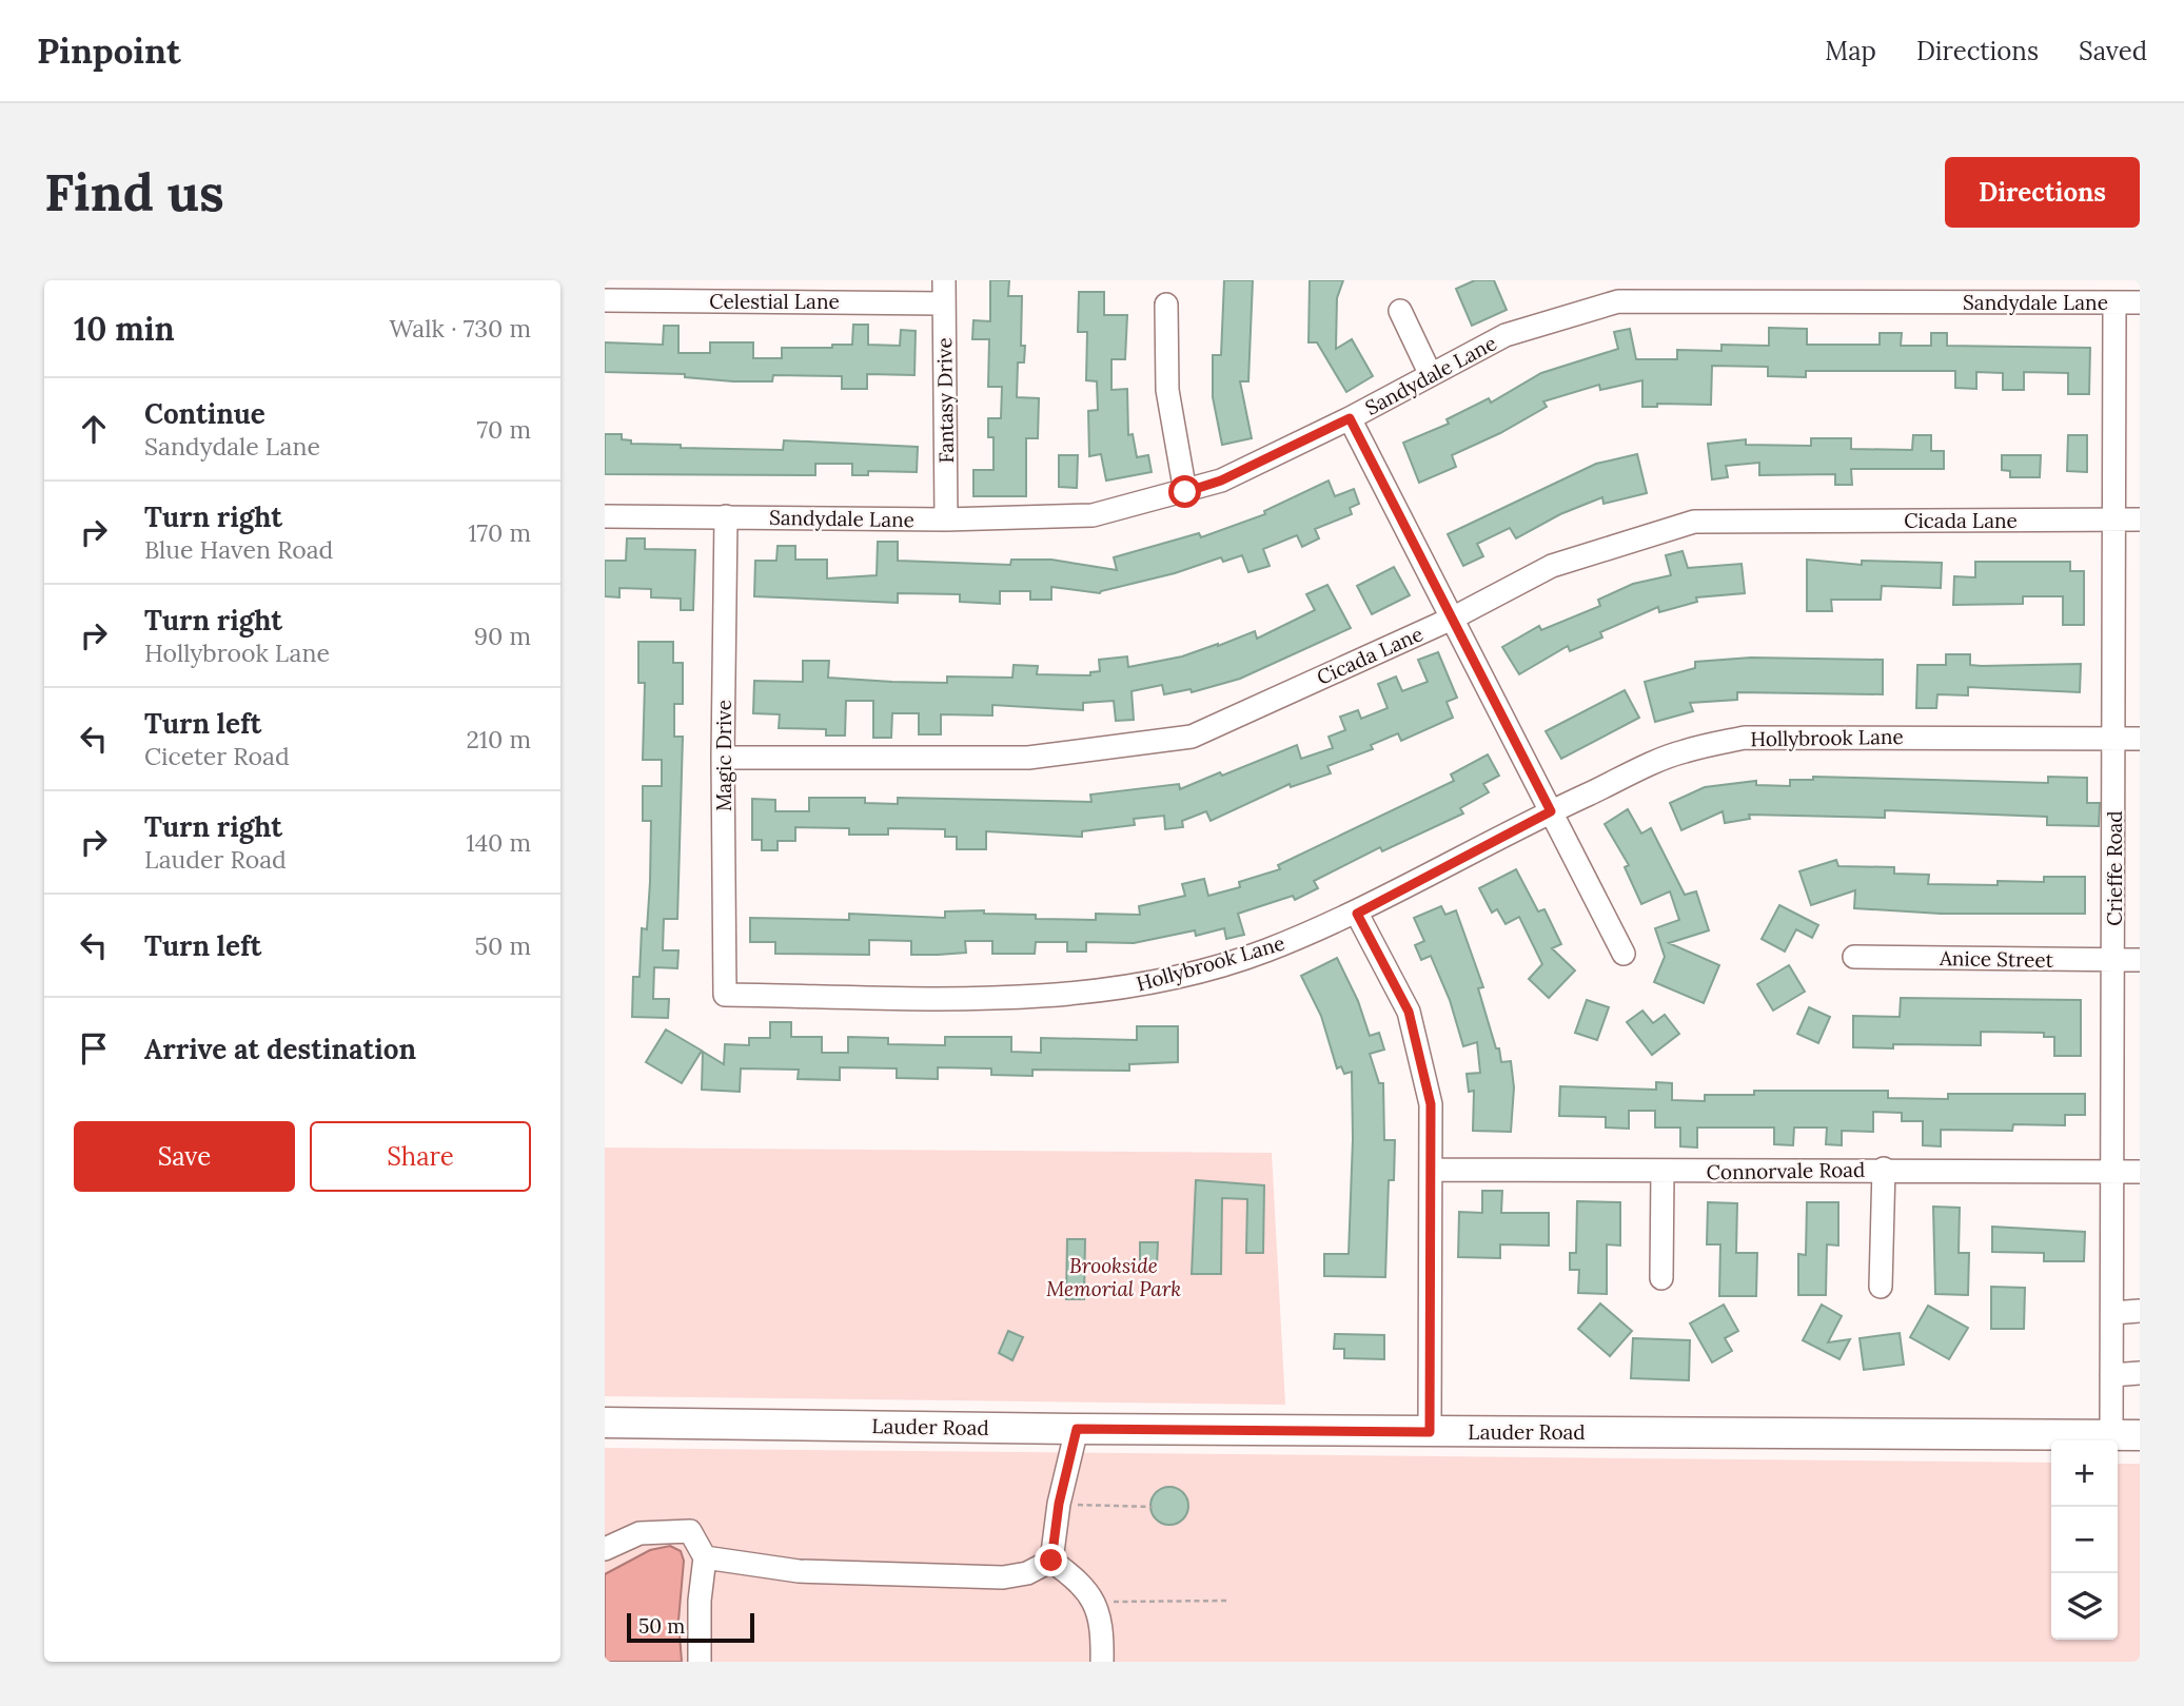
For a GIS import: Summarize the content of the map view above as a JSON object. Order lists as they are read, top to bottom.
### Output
{
  "streets": {
    "main road": ["Lauder Road"],
    "street": [
      "Celestial Lane",
      "Sandydale Lane",
      "Fantasy Drive",
      "Cicada Lane",
      "Hollybrook Lane",
      "Magic Drive",
      "Crieffe Road",
      "Anice Street",
      "Connorvale Road"
    ]
  },
  "crossings": [
    ["Celestial Lane", "Fantasy Drive"],
    ["Sandydale Lane", "Fantasy Drive"],
    ["Sandydale Lane", "Magic Drive"],
    ["Sandydale Lane", "Crieffe Road"],
    ["Cicada Lane", "Magic Drive"],
    ["Cicada Lane", "Crieffe Road"],
    ["Hollybrook Lane", "Magic Drive"],
    ["Hollybrook Lane", "Crieffe Road"],
    ["Crieffe Road", "Anice Street"],
    ["Crieffe Road", "Connorvale Road"],
    ["Crieffe Road", "Lauder Road"]
  ],
  "parks": ["Brookside Memorial Park"],
  "scale_bar": "50 m",
  "page": {
    "header": "Pinpoint",
    "nav": ["Map", "Directions", "Saved"],
    "buttons": [
      "Directions",
      ["Save", "Share"]
    ],
    "title": "Find us",
    "heading": ["10 min", "Walk · 730 m"],
    "list": [
      ["Continue", "Sandydale Lane", "70 m"],
      ["Turn right", "Blue Haven Road", "170 m"],
      ["Turn right", "Hollybrook Lane", "90 m"],
      ["Turn left", "Ciceter Road", "210 m"],
      ["Turn right", "Lauder Road", "140 m"],
      ["Turn left", "50 m"],
      "Arrive at destination"
    ],
    "map_buttons": ["+", "−"],
    "scale": "50 m"
  }
}
